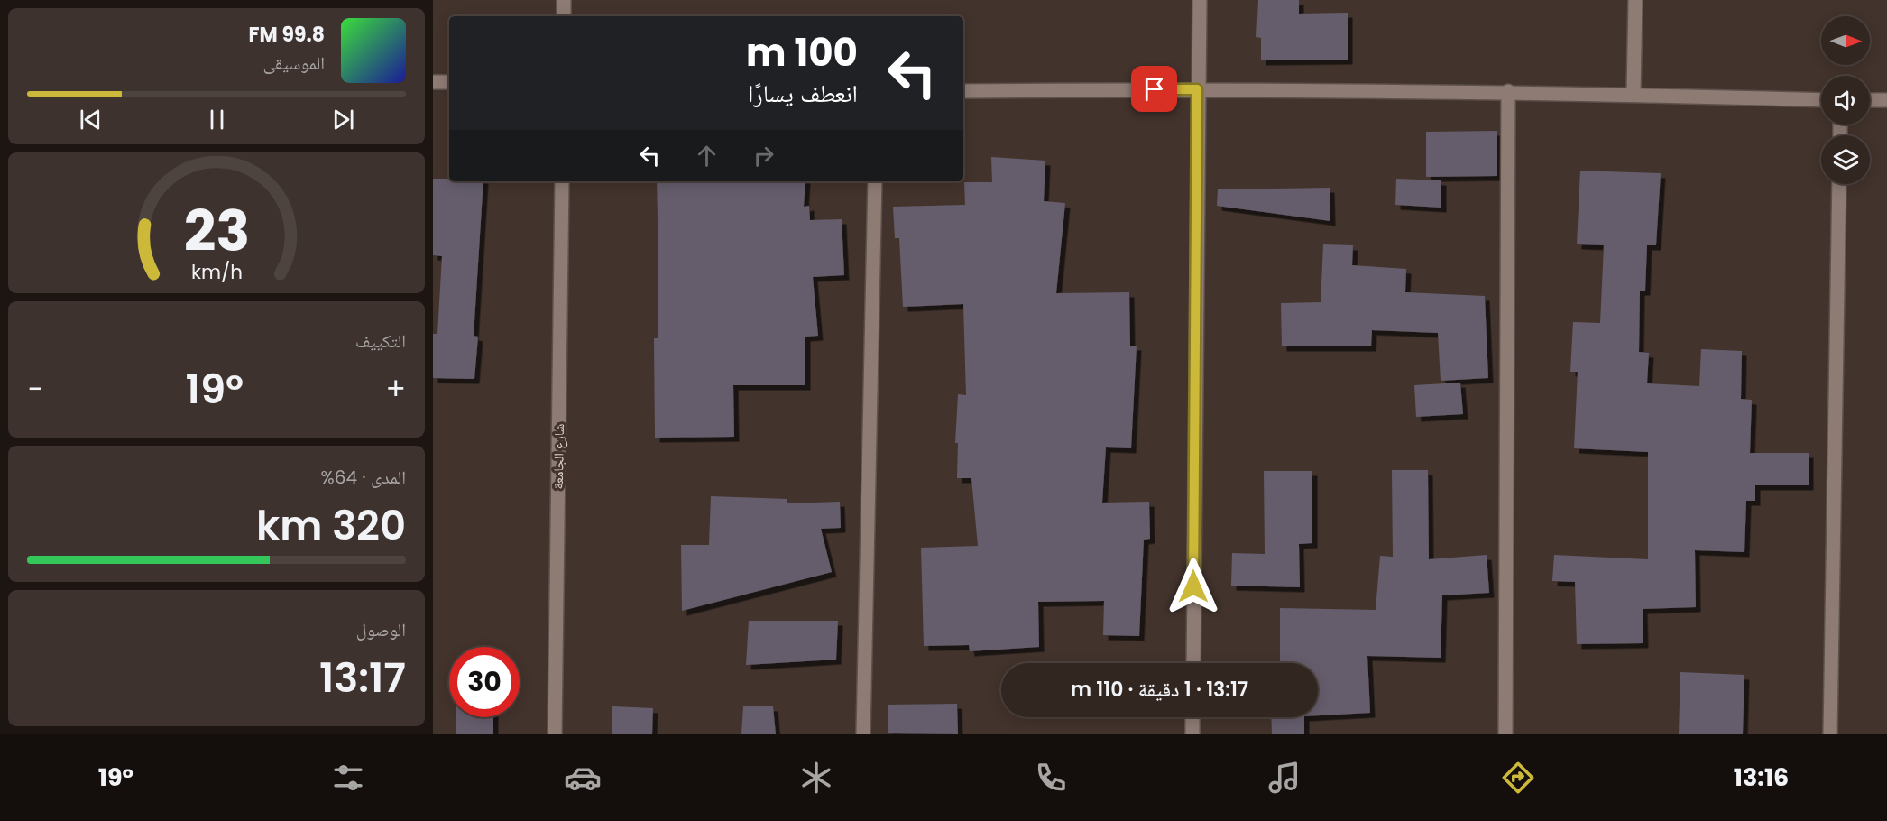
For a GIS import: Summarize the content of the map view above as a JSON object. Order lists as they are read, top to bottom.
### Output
{
  "streets": {
    "street": ["شارع الجامعة"]
  },
  "north": "right",
  "page": {
    "turn": ["100 m", "انعطف يسارًا"],
    "song": ["99.8 FM", "الموسيقى"],
    "tile": [
      "التكييف",
      ["المدى · 64%", "320 km"],
      ["الوصول", "13:17"]
    ],
    "heat": ["−", "19°", "+"],
    "limit": "30",
    "trip": "13:17 · 1 دقيقة · 110 m",
    "tabs": ["13:16", "19°"],
    "gauge": ["23", "km/h"]
  }
}
